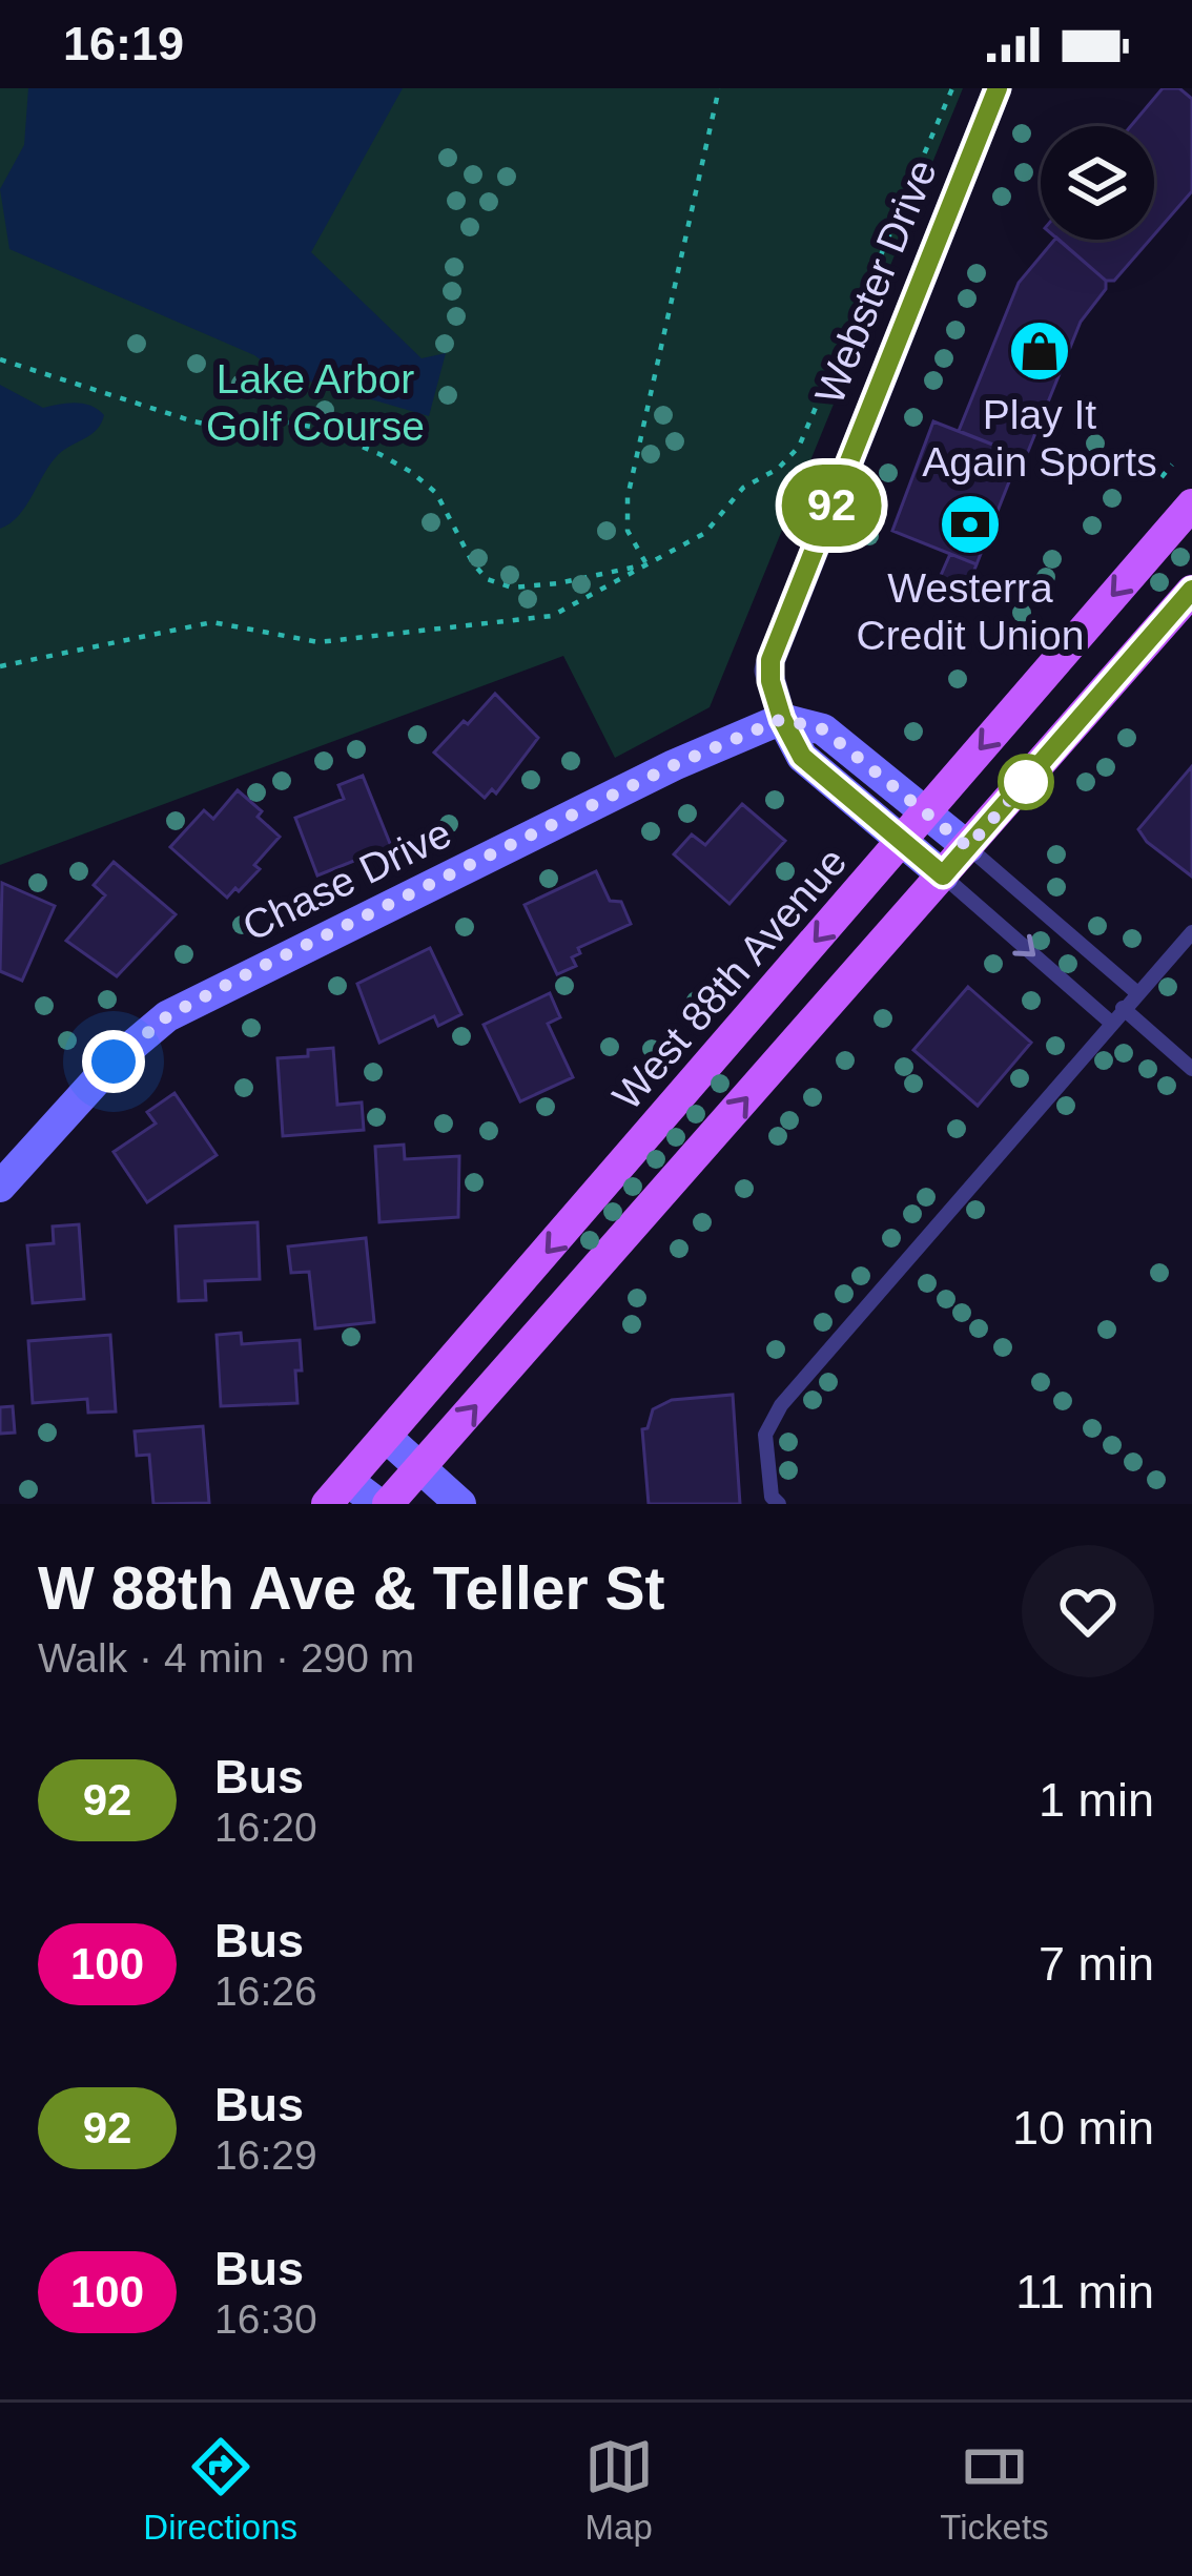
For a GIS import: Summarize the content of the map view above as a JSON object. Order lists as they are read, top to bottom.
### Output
{
  "streets": {
    "main road": ["West 88th Avenue"],
    "street": ["Webster Drive", "Chase Drive"]
  },
  "crossings": [
    ["Webster Drive", "Chase Drive"]
  ],
  "parks": ["Lake Arbor Golf Course"],
  "places": {
    "shop": ["Play It Again Sports"],
    "bank": ["Westerra Credit Union"]
  },
  "lines": ["bus line 92"],
  "page": {
    "status": "16:19",
    "on_map": "92",
    "heading": ["W 88th Ave & Teller St", "Walk · 4 min · 290 m"],
    "list": [
      {
        "mark": "92",
        "name": "Bus",
        "note": "16:20",
        "value": "1 min"
      },
      {
        "mark": "100",
        "name": "Bus",
        "note": "16:26",
        "value": "7 min"
      },
      {
        "mark": "92",
        "name": "Bus",
        "note": "16:29",
        "value": "10 min"
      },
      {
        "mark": "100",
        "name": "Bus",
        "note": "16:30",
        "value": "11 min"
      }
    ],
    "tabs": ["Directions", "Map", "Tickets"]
  }
}
